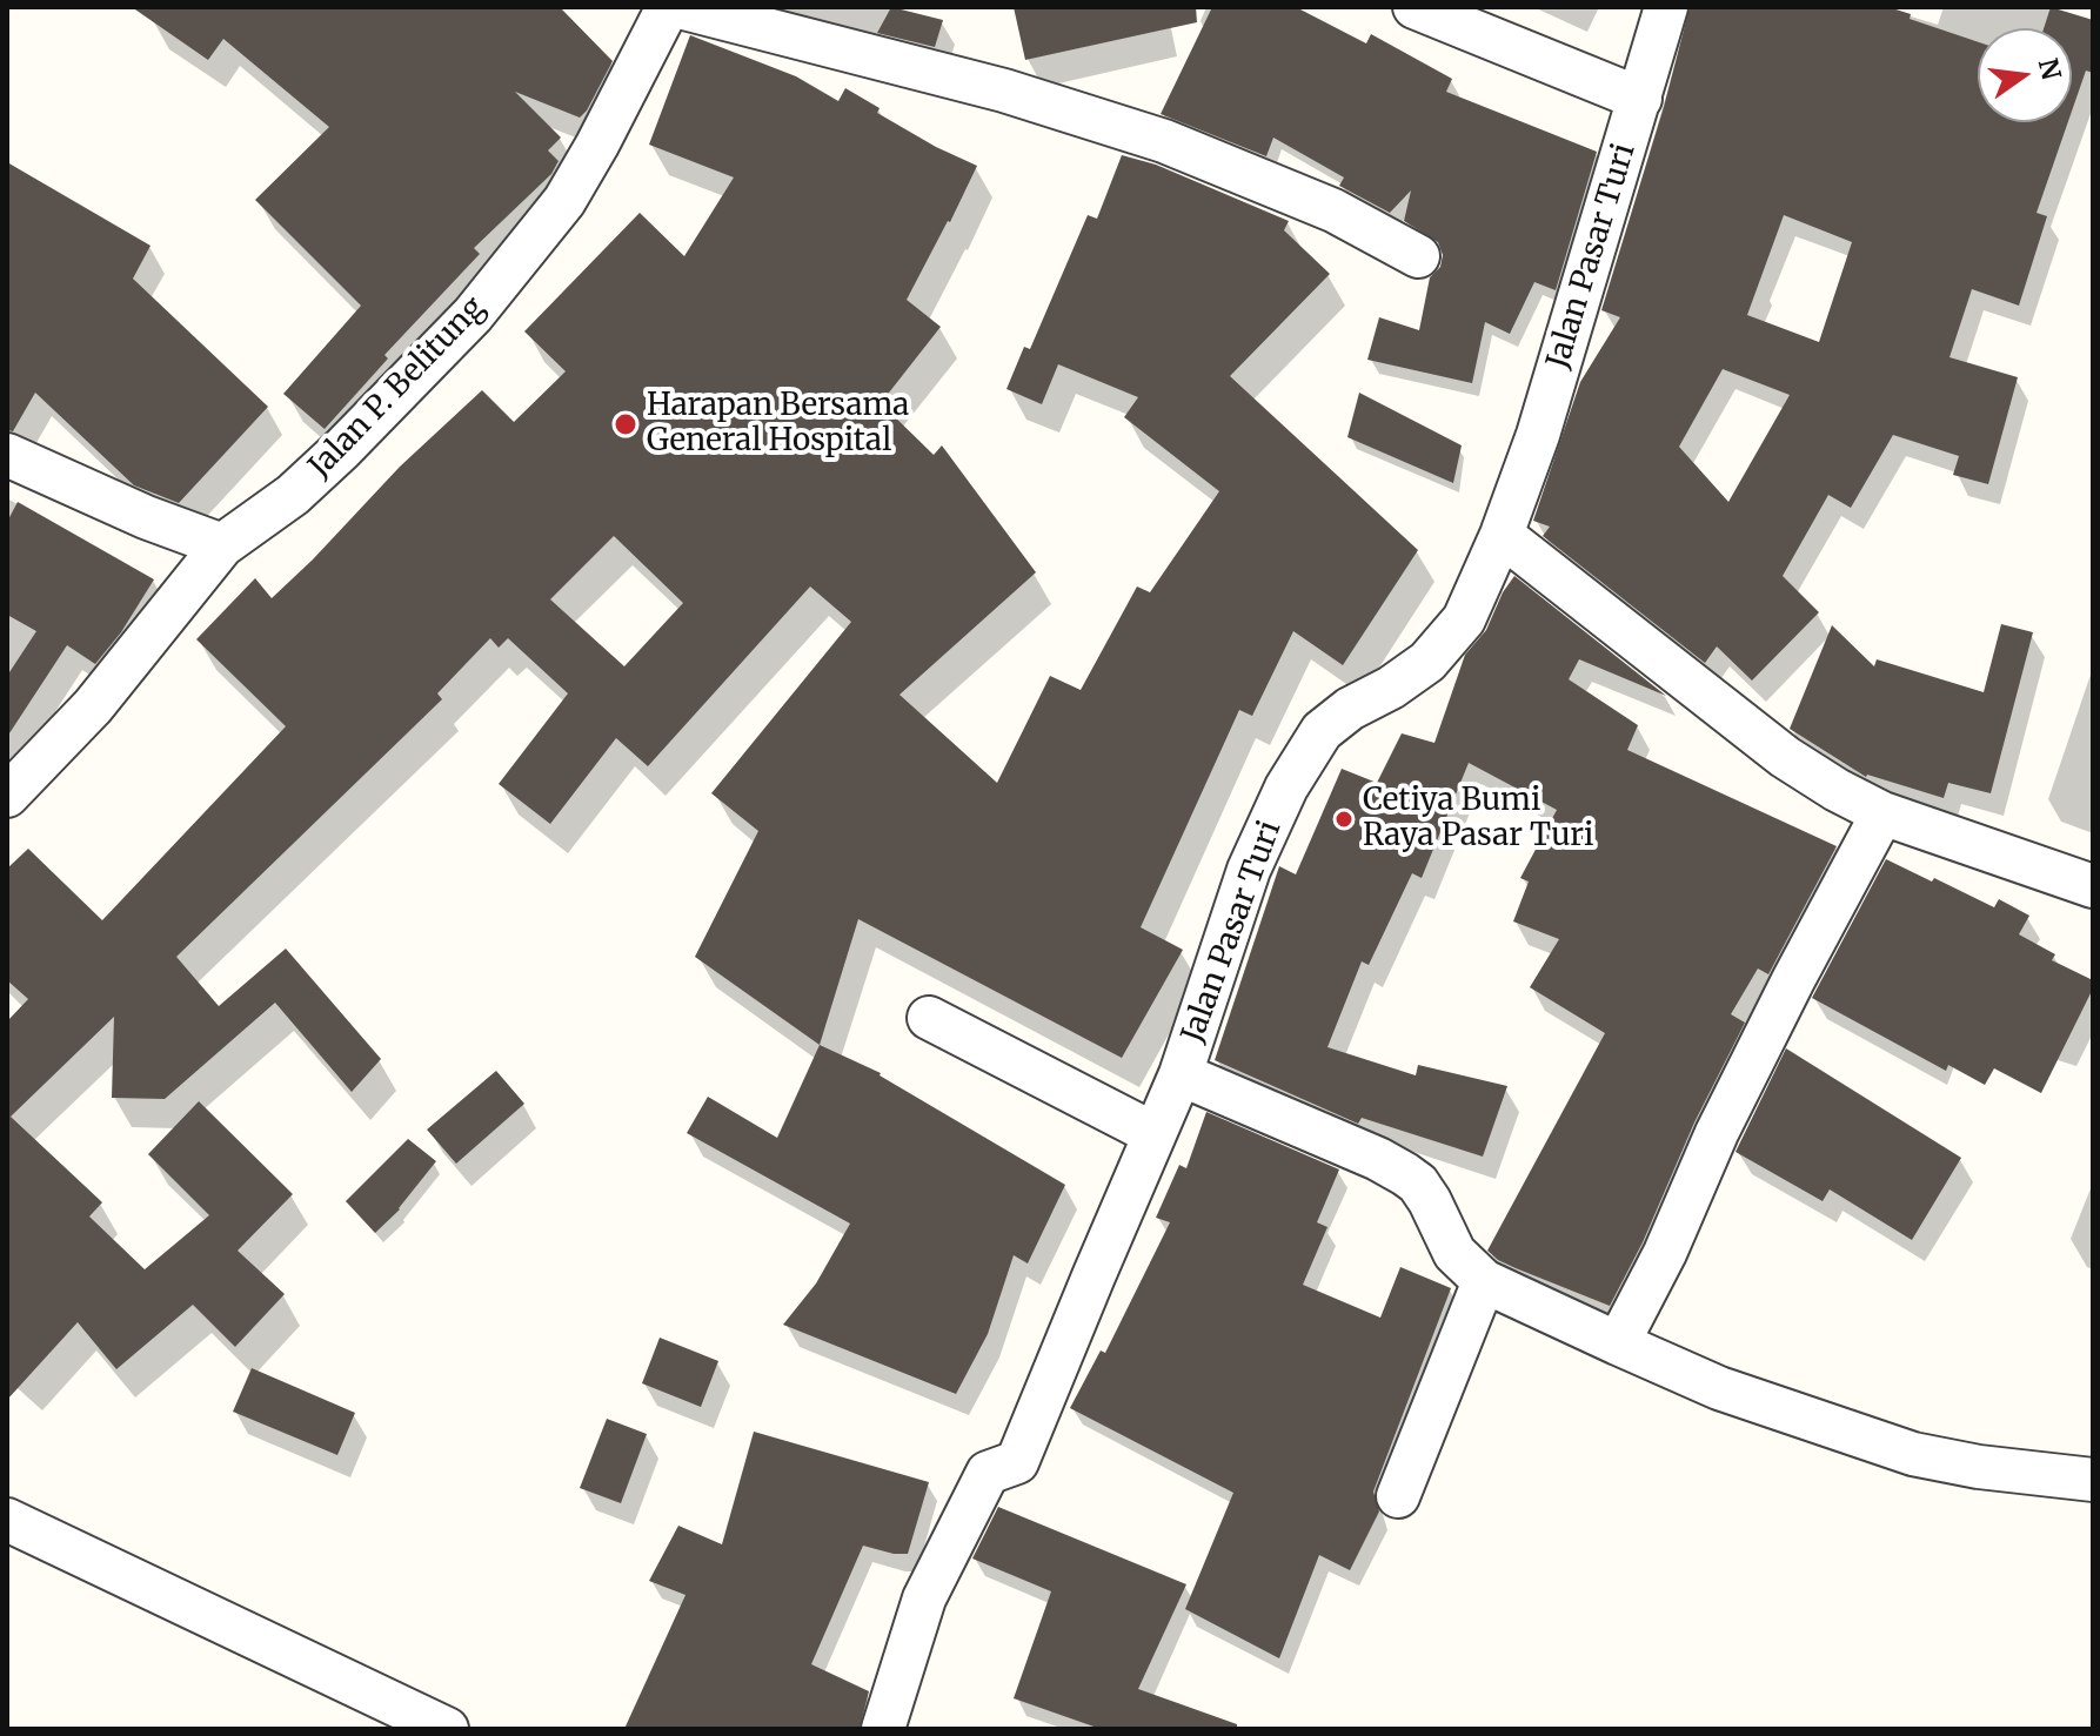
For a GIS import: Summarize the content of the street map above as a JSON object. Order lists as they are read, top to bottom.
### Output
{
  "streets": {
    "street": ["Jalan Pasar Turi", "Jalan P. Belitung"]
  },
  "places": ["Harapan Bersama General Hospital", "Cetiya Bumi Raya Pasar Turi"],
  "north": "right"
}
